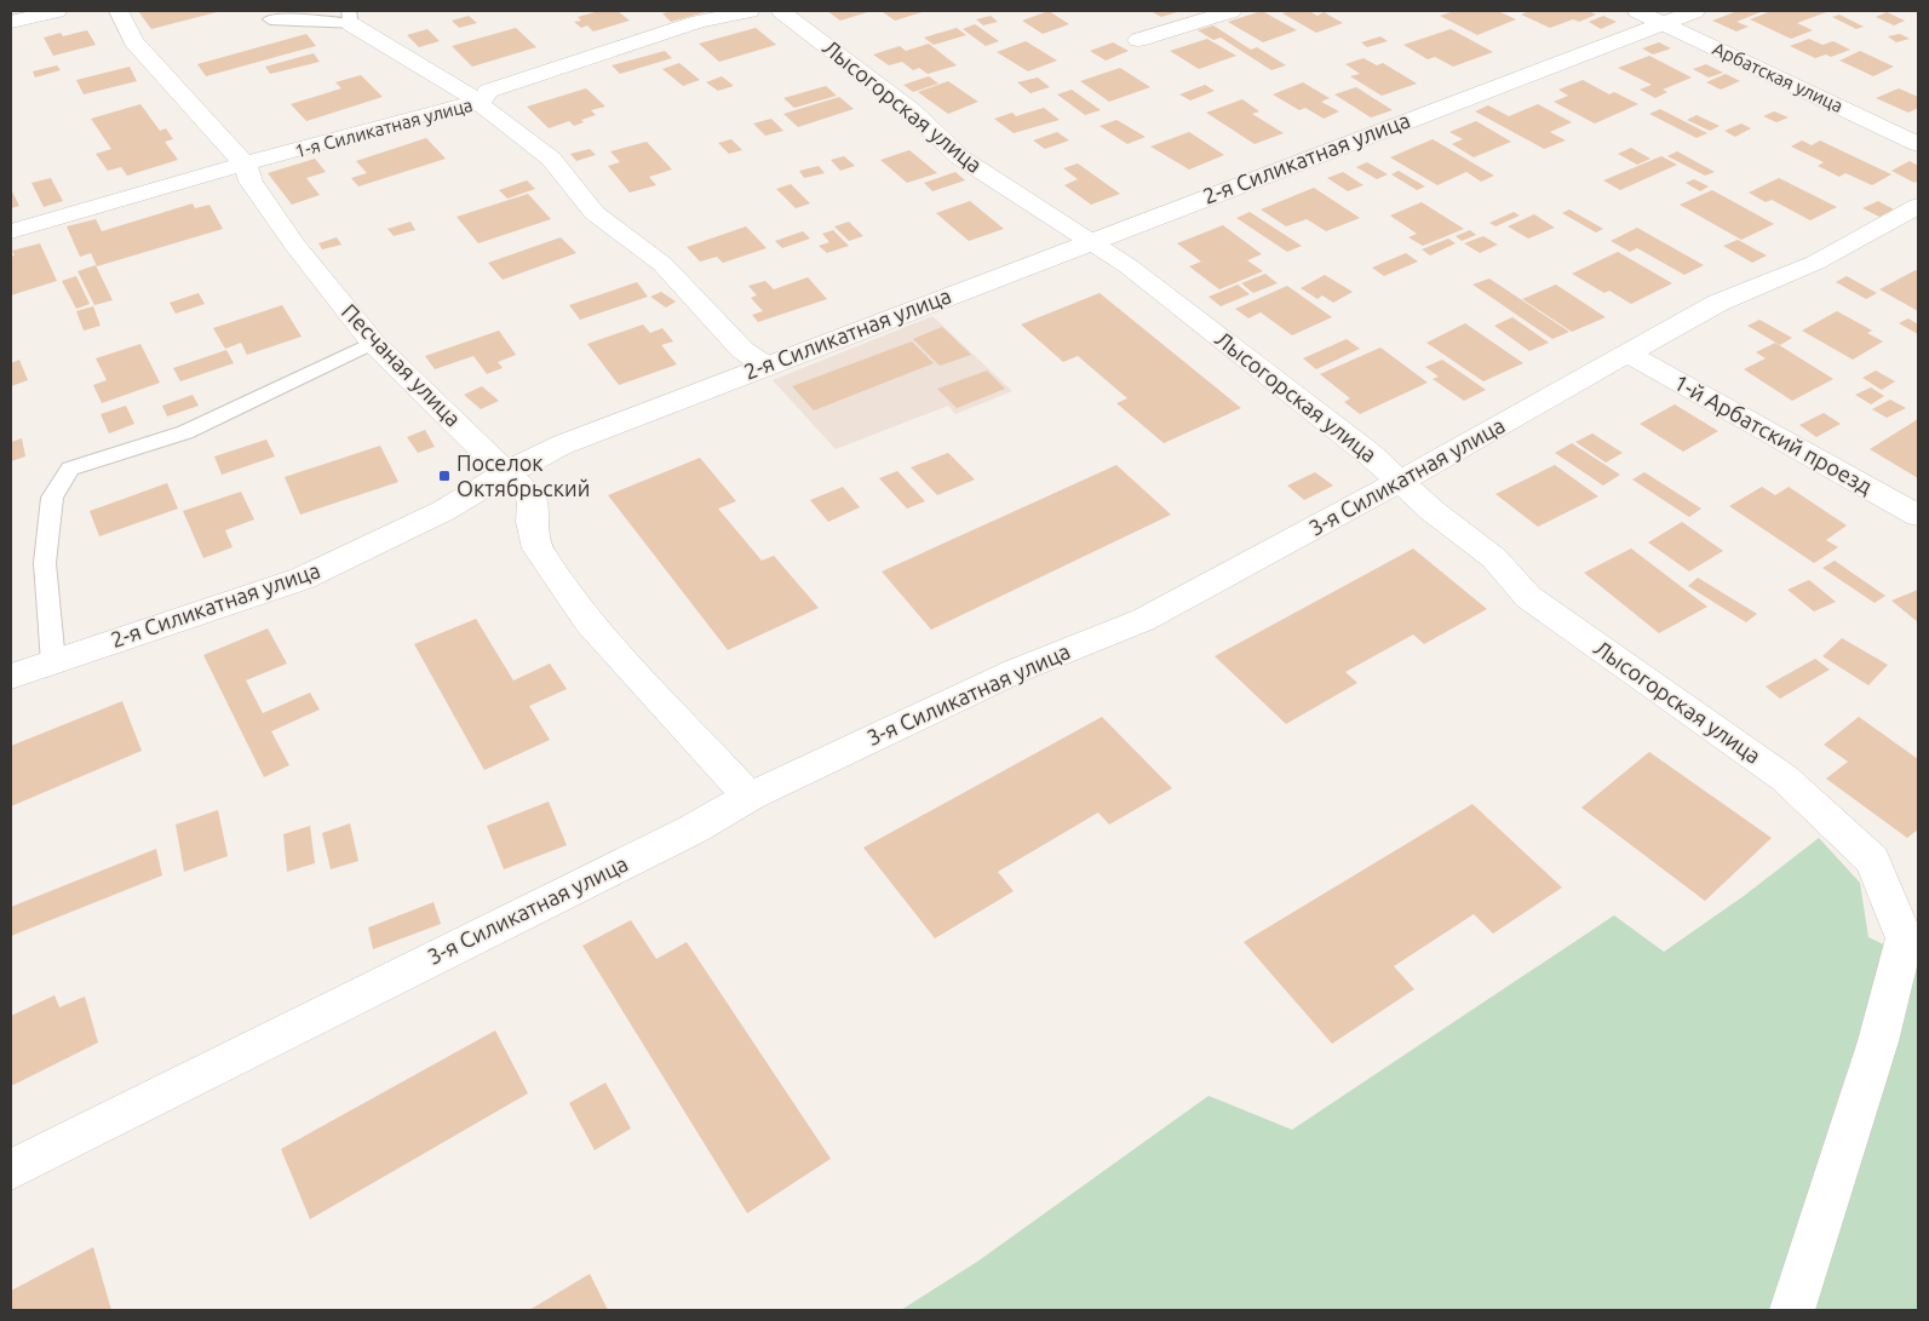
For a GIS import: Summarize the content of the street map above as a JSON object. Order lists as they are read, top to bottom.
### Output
{
  "streets": {
    "street": [
      "Арбатская улица",
      "Лысогорская улица",
      "1-я Силикатная улица",
      "2-я Силикатная улица",
      "Песчаная улица",
      "1-й Арбатский проезд",
      "3-я Силикатная улица"
    ]
  },
  "crossings": [
    ["Арбатская улица", "2-я Силикатная улица"],
    ["Лысогорская улица", "2-я Силикатная улица"],
    ["Лысогорская улица", "3-я Силикатная улица"],
    ["1-я Силикатная улица", "Песчаная улица"],
    ["2-я Силикатная улица", "Песчаная улица"],
    ["Песчаная улица", "3-я Силикатная улица"],
    ["1-й Арбатский проезд", "3-я Силикатная улица"]
  ],
  "places": {
    "transit": ["Поселок Октябрьский"]
  }
}
